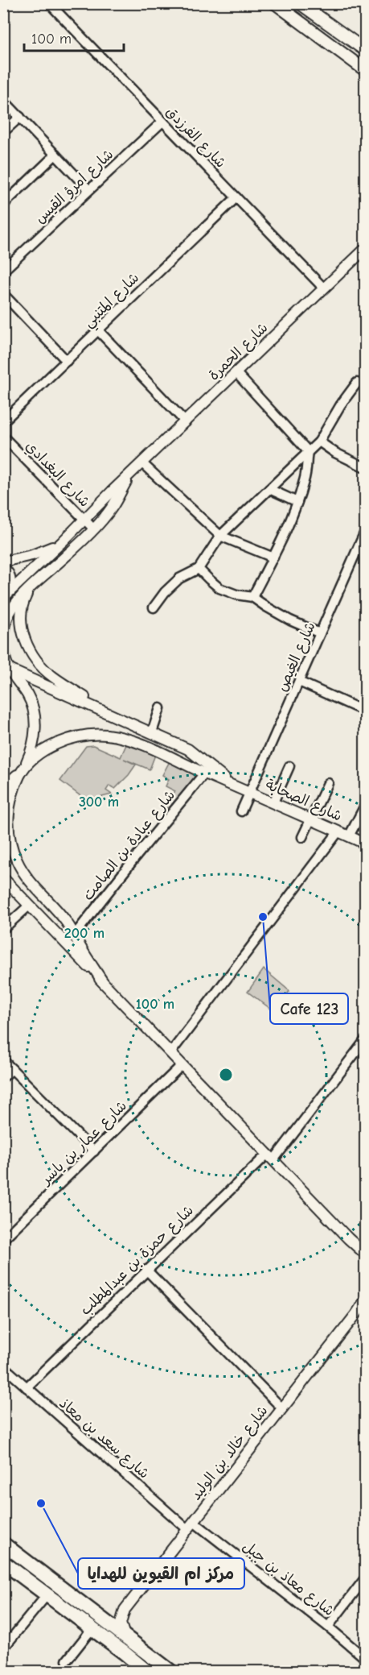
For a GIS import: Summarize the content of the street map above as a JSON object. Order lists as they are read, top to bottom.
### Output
{
  "streets": {
    "street": [
      "شارع الفرزدق",
      "شارع امرؤ القيس",
      "شارع المتنبي",
      "شارع الحمرة",
      "شارع البغدادي",
      "شارع الغيص",
      "شارع الصحابة",
      "شارع عبادة بن الصامت",
      "شارع عمار بن ياسر",
      "شارع حمزة بن عبدالمطلب",
      "شارع سعد بن معاذ",
      "شارع خالد بن الوليد",
      "شارع معاذ بن جبل"
    ]
  },
  "crossings": [
    ["شارع الفرزدق", "شارع امرؤ القيس"],
    ["شارع الفرزدق", "شارع المتنبي"],
    ["شارع الفرزدق", "شارع الحمرة"],
    ["شارع الحمرة", "شارع البغدادي"],
    ["شارع الغيص", "شارع الصحابة"],
    ["شارع الصحابة", "شارع عبادة بن الصامت"],
    ["شارع حمزة بن عبدالمطلب", "شارع سعد بن معاذ"],
    ["شارع سعد بن معاذ", "شارع خالد بن الوليد"],
    ["شارع سعد بن معاذ", "شارع معاذ بن جبل"],
    ["شارع خالد بن الوليد", "شارع معاذ بن جبل"]
  ],
  "places": ["Cafe 123", "مركز ام القيوين للهدايا"],
  "scale_bar": "100 m",
  "rings": ["300 m", "200 m", "100 m"]
}
